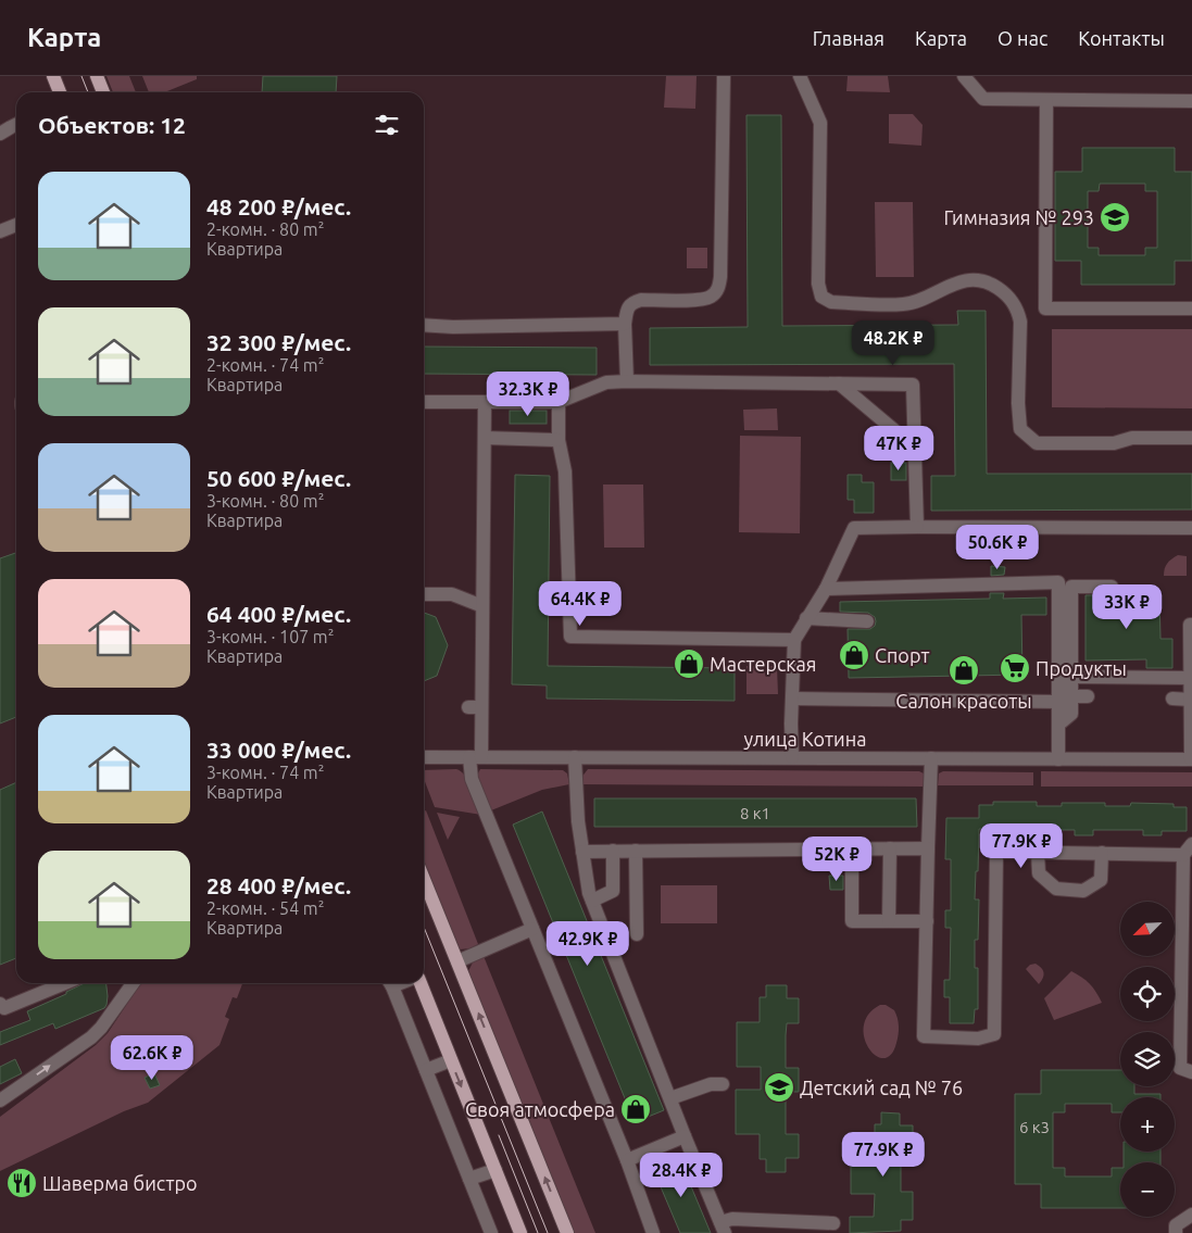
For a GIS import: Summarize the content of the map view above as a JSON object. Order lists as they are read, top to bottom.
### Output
{
  "streets": {
    "street": ["улица Котина"]
  },
  "places": {
    "school or university": ["Гимназия № 293", "Детский сад № 76"],
    "shop": [
      "Спорт",
      "Мастерская",
      "Салон красоты",
      "Своя атмосфера"
    ],
    "supermarket": ["Продукты"],
    "restaurant": ["Шаверма бистро"]
  },
  "house_numbers": ["8 к1", "6 к3"],
  "north": "bottom left",
  "page": {
    "header": "Карта",
    "nav": [
      "Главная",
      "Карта",
      "О нас",
      "Контакты"
    ],
    "heading": "Объектов: 12",
    "list": [
      {
        "name": "48 200 ₽/мес.",
        "note": "2-комн. · 80 m² · Квартира"
      },
      {
        "name": "32 300 ₽/мес.",
        "note": "2-комн. · 74 m² · Квартира"
      },
      {
        "name": "50 600 ₽/мес.",
        "note": "3-комн. · 80 m² · Квартира"
      },
      {
        "name": "64 400 ₽/мес.",
        "note": "3-комн. · 107 m² · Квартира"
      },
      {
        "name": "33 000 ₽/мес.",
        "note": "3-комн. · 74 m² · Квартира"
      },
      {
        "name": "28 400 ₽/мес.",
        "note": "2-комн. · 54 m² · Квартира"
      }
    ],
    "price": [
      "48.2K ₽",
      "32.3K ₽",
      "47K ₽",
      "50.6K ₽",
      "64.4K ₽",
      "33K ₽",
      "77.9K ₽",
      "52K ₽",
      "42.9K ₽",
      "62.6K ₽",
      "77.9K ₽",
      "28.4K ₽"
    ],
    "map_buttons": ["+", "−"]
  }
}
